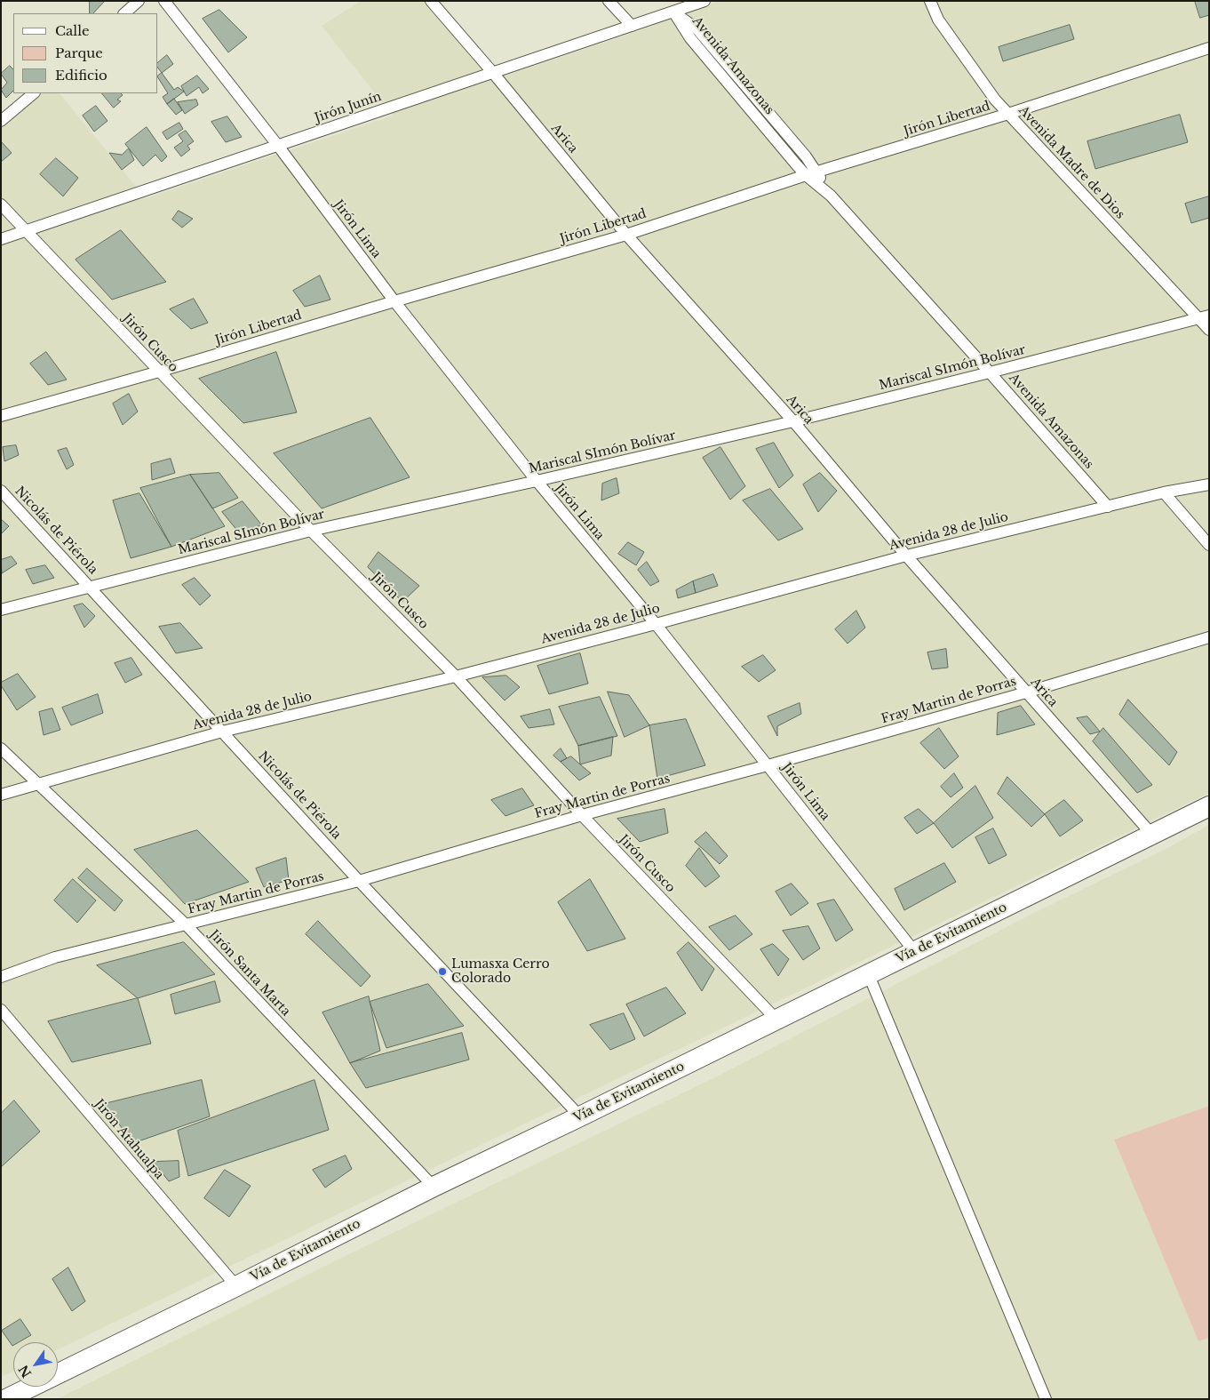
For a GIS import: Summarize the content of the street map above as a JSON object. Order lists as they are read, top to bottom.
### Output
{
  "streets": {
    "highway": ["Vía de Evitamiento"],
    "street": [
      "Avenida Amazonas",
      "Jirón Junín",
      "Jirón Libertad",
      "Arica",
      "Avenida Madre de Dios",
      "Jirón Lima",
      "Jirón Cusco",
      "Mariscal SImón Bolívar",
      "Nicolás de Piérola",
      "Avenida 28 de Julio",
      "Fray Martin de Porras",
      "Jirón Santa Marta",
      "Jirón Atahualpa"
    ]
  },
  "crossings": [
    ["Avenida Amazonas", "Jirón Junín"],
    ["Avenida Amazonas", "Jirón Libertad"],
    ["Avenida Amazonas", "Mariscal SImón Bolívar"],
    ["Avenida Amazonas", "Avenida 28 de Julio"],
    ["Jirón Junín", "Arica"],
    ["Jirón Junín", "Jirón Lima"],
    ["Jirón Junín", "Jirón Cusco"],
    ["Jirón Libertad", "Arica"],
    ["Jirón Libertad", "Avenida Madre de Dios"],
    ["Jirón Libertad", "Jirón Lima"],
    ["Jirón Libertad", "Jirón Cusco"],
    ["Arica", "Mariscal SImón Bolívar"],
    ["Arica", "Avenida 28 de Julio"],
    ["Arica", "Fray Martin de Porras"],
    ["Arica", "Vía de Evitamiento"],
    ["Avenida Madre de Dios", "Mariscal SImón Bolívar"],
    ["Jirón Lima", "Mariscal SImón Bolívar"],
    ["Jirón Lima", "Avenida 28 de Julio"],
    ["Jirón Lima", "Fray Martin de Porras"],
    ["Jirón Lima", "Vía de Evitamiento"],
    ["Jirón Cusco", "Mariscal SImón Bolívar"],
    ["Jirón Cusco", "Avenida 28 de Julio"],
    ["Jirón Cusco", "Fray Martin de Porras"],
    ["Jirón Cusco", "Vía de Evitamiento"],
    ["Mariscal SImón Bolívar", "Nicolás de Piérola"],
    ["Nicolás de Piérola", "Avenida 28 de Julio"],
    ["Nicolás de Piérola", "Fray Martin de Porras"],
    ["Nicolás de Piérola", "Vía de Evitamiento"],
    ["Avenida 28 de Julio", "Jirón Santa Marta"],
    ["Fray Martin de Porras", "Jirón Santa Marta"],
    ["Vía de Evitamiento", "Jirón Santa Marta"],
    ["Vía de Evitamiento", "Jirón Atahualpa"]
  ],
  "places": ["Lumasxa Cerro Colorado"],
  "legend": ["Calle", "Parque", "Edificio"],
  "north": "bottom left"
}
